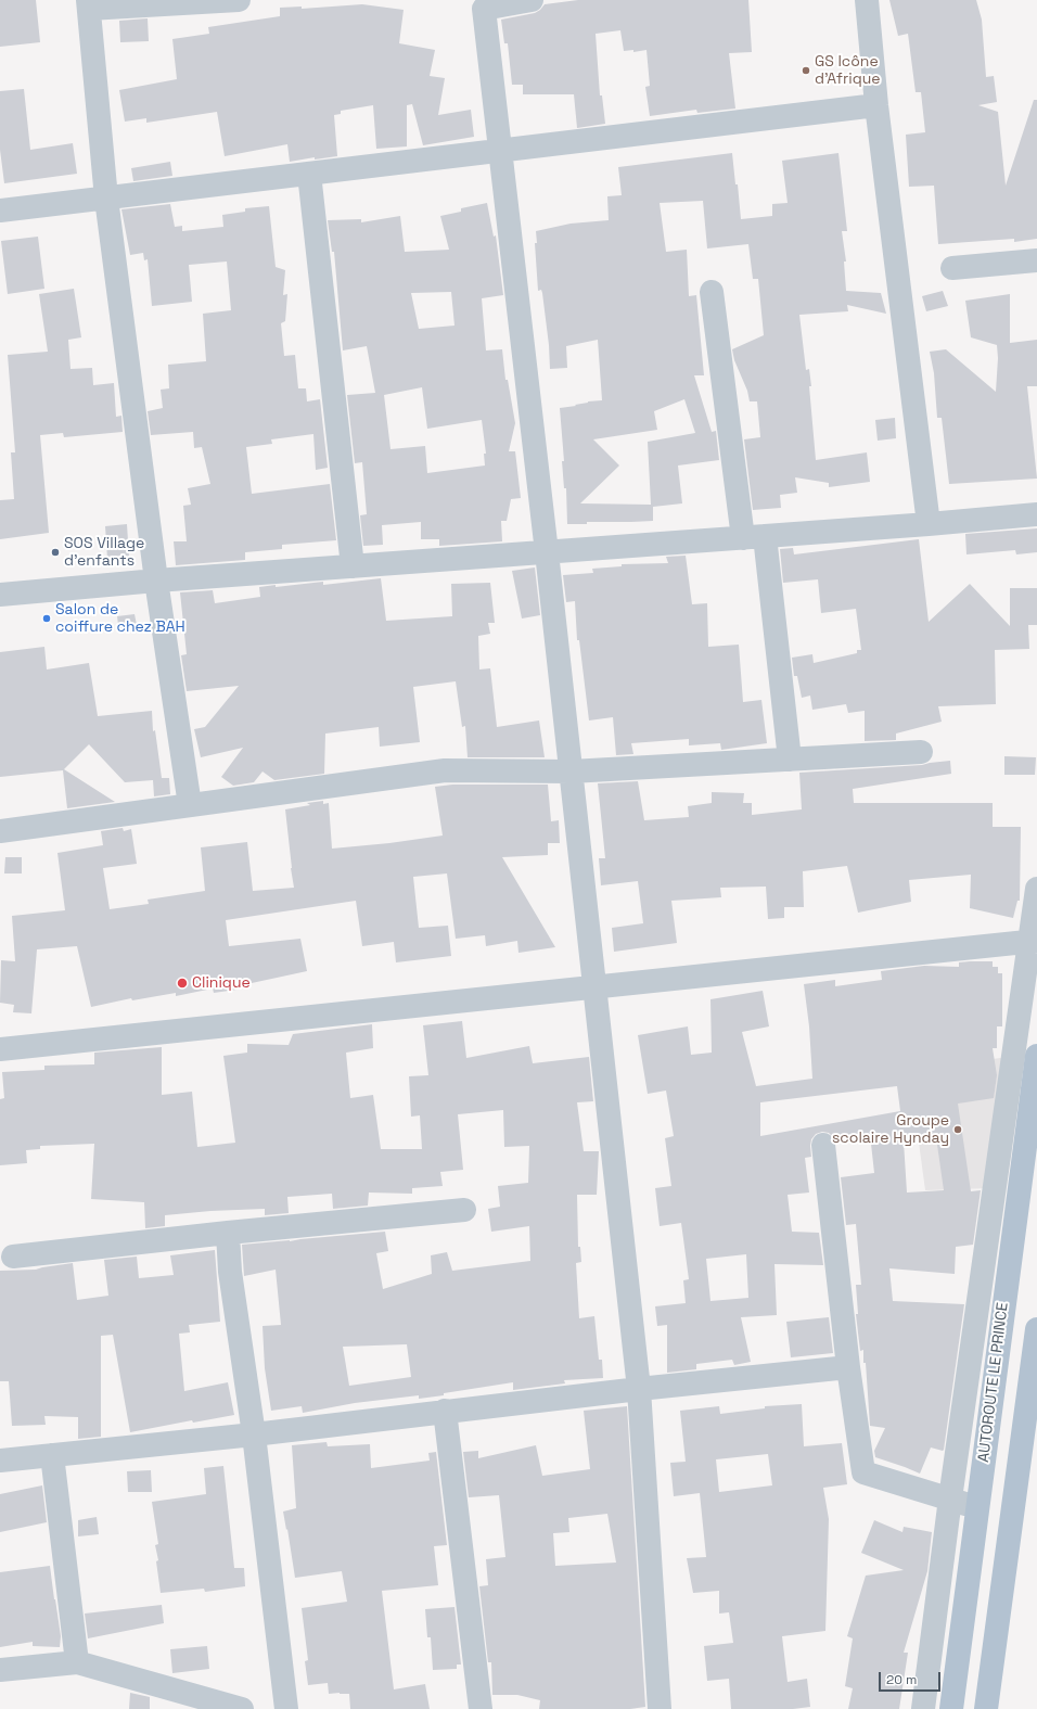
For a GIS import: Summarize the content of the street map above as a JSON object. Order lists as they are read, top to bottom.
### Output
{
  "streets": {
    "main road": ["AUTOROUTE LE PRINCE"]
  },
  "places": [
    "GS Icône d'Afrique",
    "SOS Village d'enfants",
    "Salon de coiffure chez BAH",
    "Clinique",
    "Groupe scolaire Hynday"
  ],
  "scale_bar": "20 m"
}
